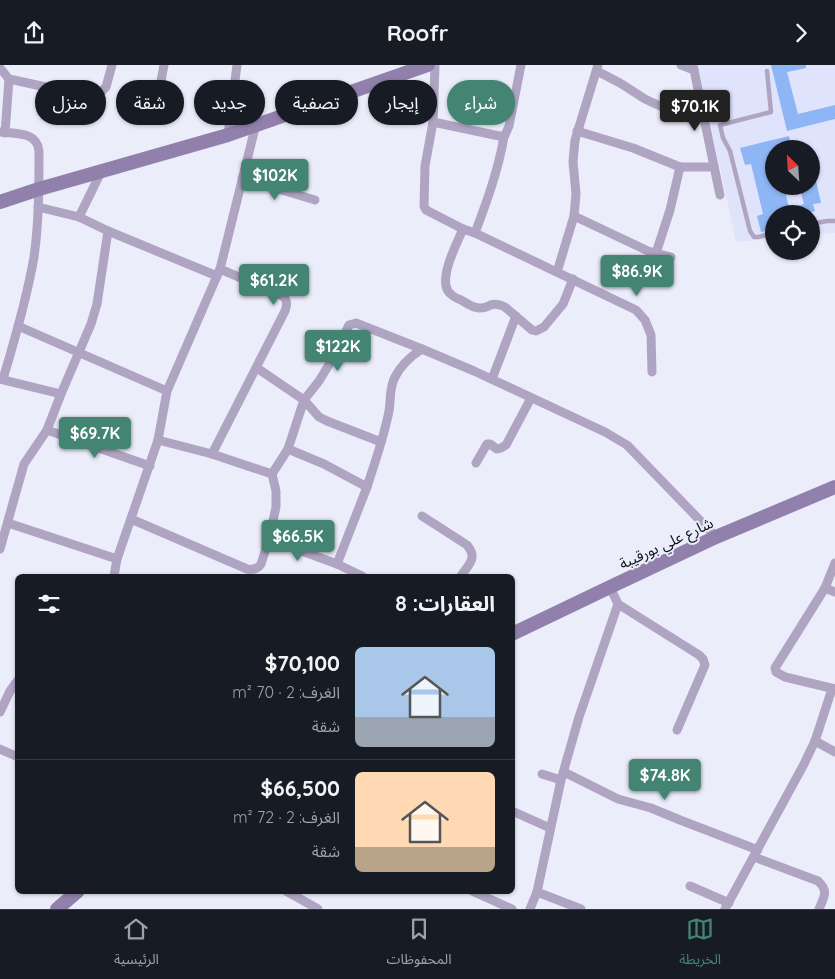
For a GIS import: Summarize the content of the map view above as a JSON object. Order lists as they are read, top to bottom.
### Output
{
  "streets": {
    "street": ["شارع علي بورقيبة"]
  },
  "north": "top left",
  "page": {
    "header": "Roofr",
    "chip": [
      "شراء",
      "إيجار",
      "تصفية",
      "جديد",
      "شقة",
      "منزل"
    ],
    "price": [
      "$70.1K",
      "$102K",
      "$86.9K",
      "$61.2K",
      "$122K",
      "$69.7K",
      "$66.5K",
      "$74.8K"
    ],
    "heading": "العقارات: 8",
    "list": [
      {
        "name": "$70,100",
        "note": "الغرف: 2 · 70 m² · شقة"
      },
      {
        "name": "$66,500",
        "note": "الغرف: 2 · 72 m² · شقة"
      }
    ],
    "tabs": ["الخريطة", "المحفوظات", "الرئيسية"]
  }
}
